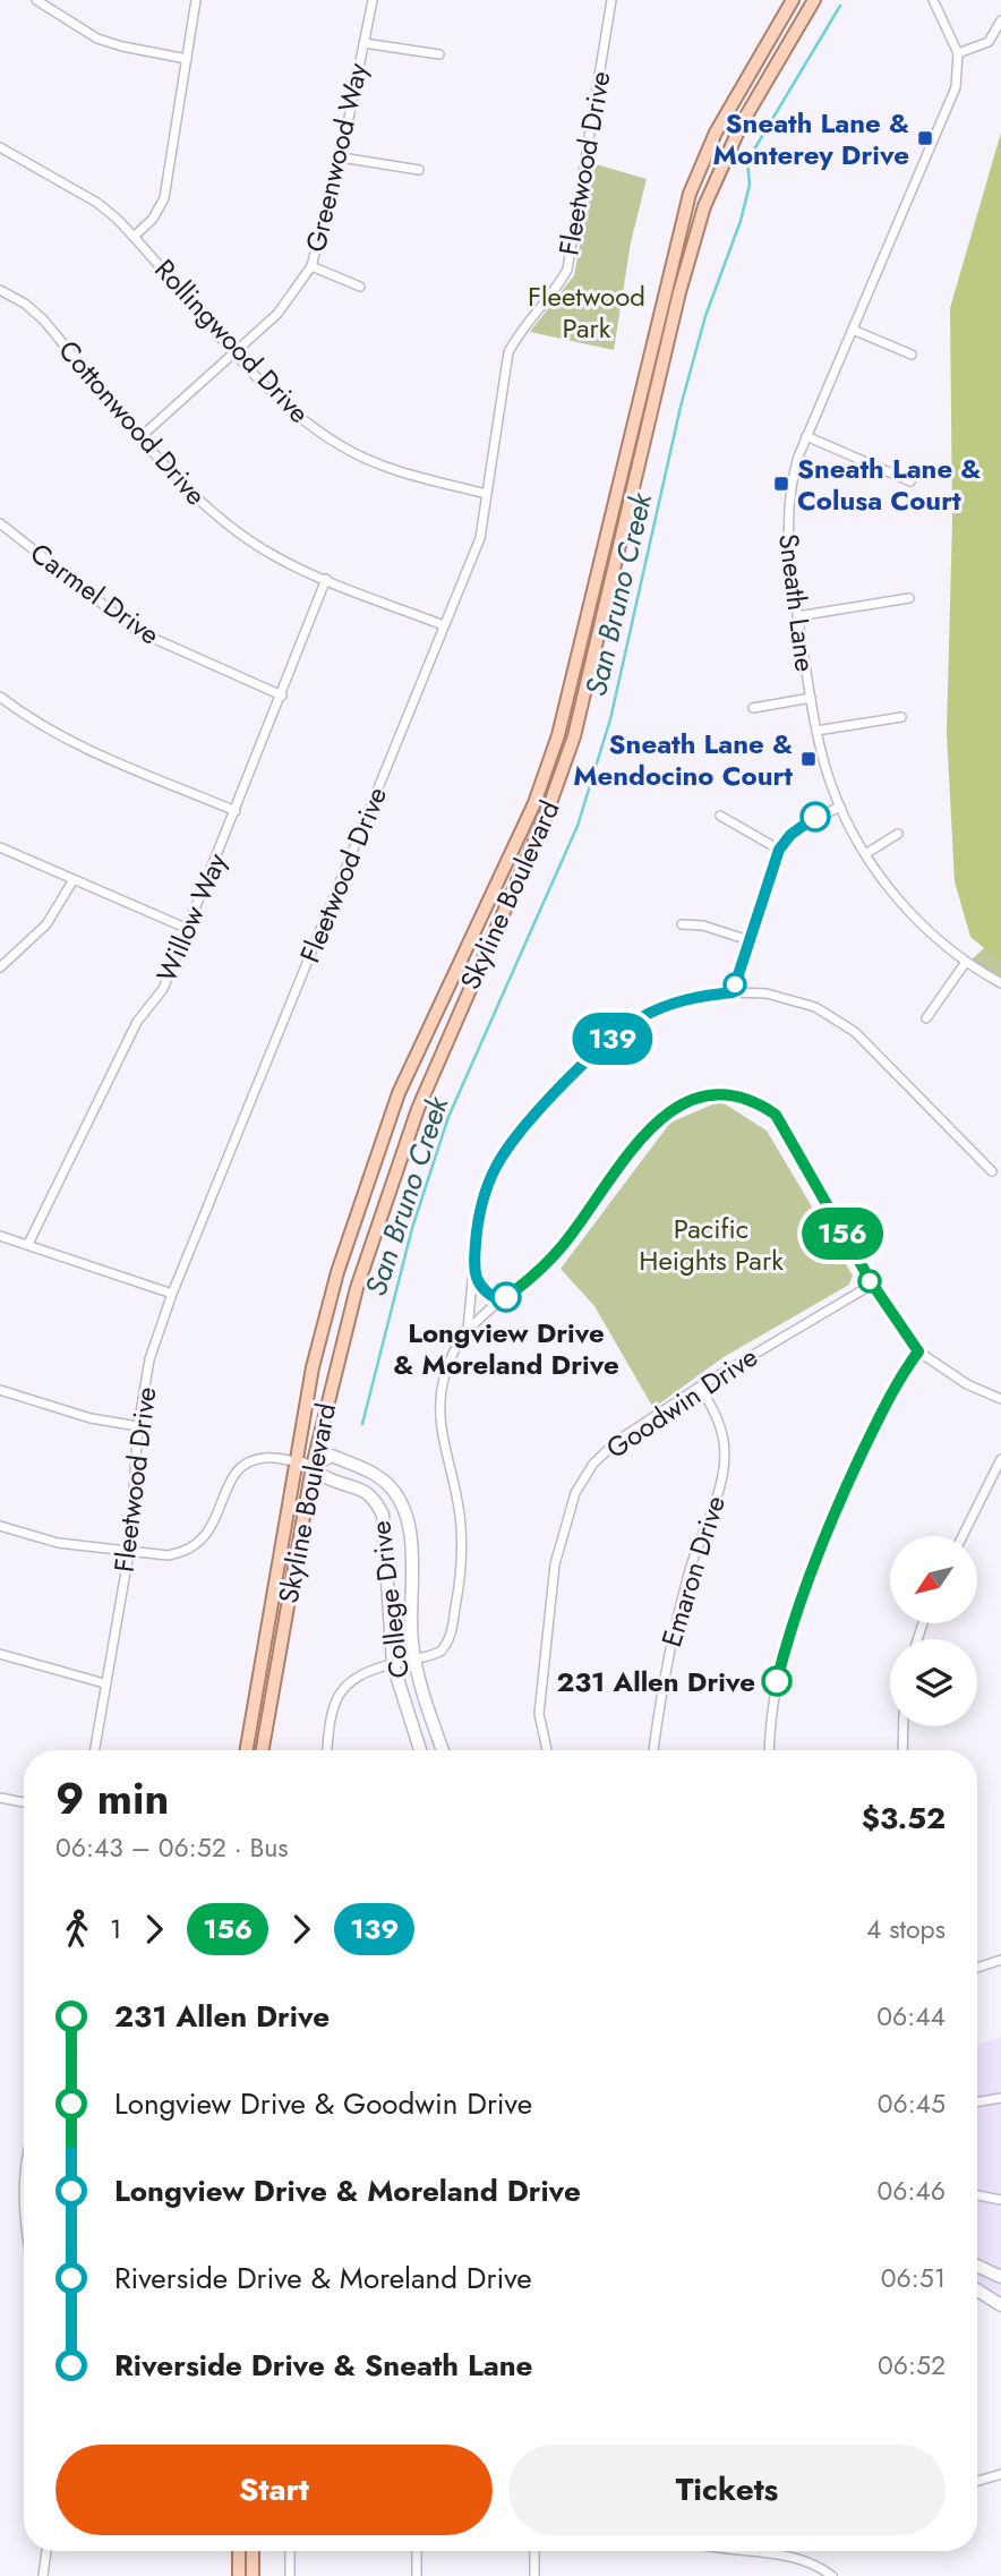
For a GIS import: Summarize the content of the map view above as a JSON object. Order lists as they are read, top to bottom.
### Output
{
  "streets": {
    "main road": ["Skyline Boulevard"],
    "street": [
      "Greenwood Way",
      "Fleetwood Drive",
      "Rollingwood Drive",
      "Cottonwood Drive",
      "Carmel Drive",
      "Sneath Lane",
      "Willow Way",
      "Goodwin Drive",
      "Emaron Drive",
      "College Drive"
    ]
  },
  "crossings": [
    ["Greenwood Way", "Rollingwood Drive"],
    ["Greenwood Way", "Cottonwood Drive"],
    ["Fleetwood Drive", "Rollingwood Drive"],
    ["Fleetwood Drive", "Cottonwood Drive"],
    ["Cottonwood Drive", "Willow Way"],
    ["Carmel Drive", "Willow Way"],
    ["Skyline Boulevard", "College Drive"],
    ["Goodwin Drive", "Emaron Drive"]
  ],
  "water": ["San Bruno Creek"],
  "parks": ["Fleetwood Park", "Pacific Heights Park"],
  "places": {
    "transit": ["Sneath Lane & Monterey Drive", "Sneath Lane & Colusa Court", "Sneath Lane & Mendocino Court"],
    "other": ["Longview Drive & Moreland Drive", "231 Allen Drive"]
  },
  "lines": ["bus line 139", "bus line 156"],
  "north": "bottom left",
  "page": {
    "on_map": ["156", "139"],
    "heading": ["9 min", "06:43 – 06:52 · Bus", "$3.52"],
    "legs": [
      "1",
      "156",
      "139",
      "4 stops"
    ],
    "list": [
      {
        "name": "231 Allen Drive",
        "value": "06:44"
      },
      {
        "name": "Longview Drive & Goodwin Drive",
        "value": "06:45"
      },
      {
        "name": "Longview Drive & Moreland Drive",
        "value": "06:46"
      },
      {
        "name": "Riverside Drive & Moreland Drive",
        "value": "06:51"
      },
      {
        "name": "Riverside Drive & Sneath Lane",
        "value": "06:52"
      }
    ],
    "buttons": ["Start", "Tickets"]
  }
}
